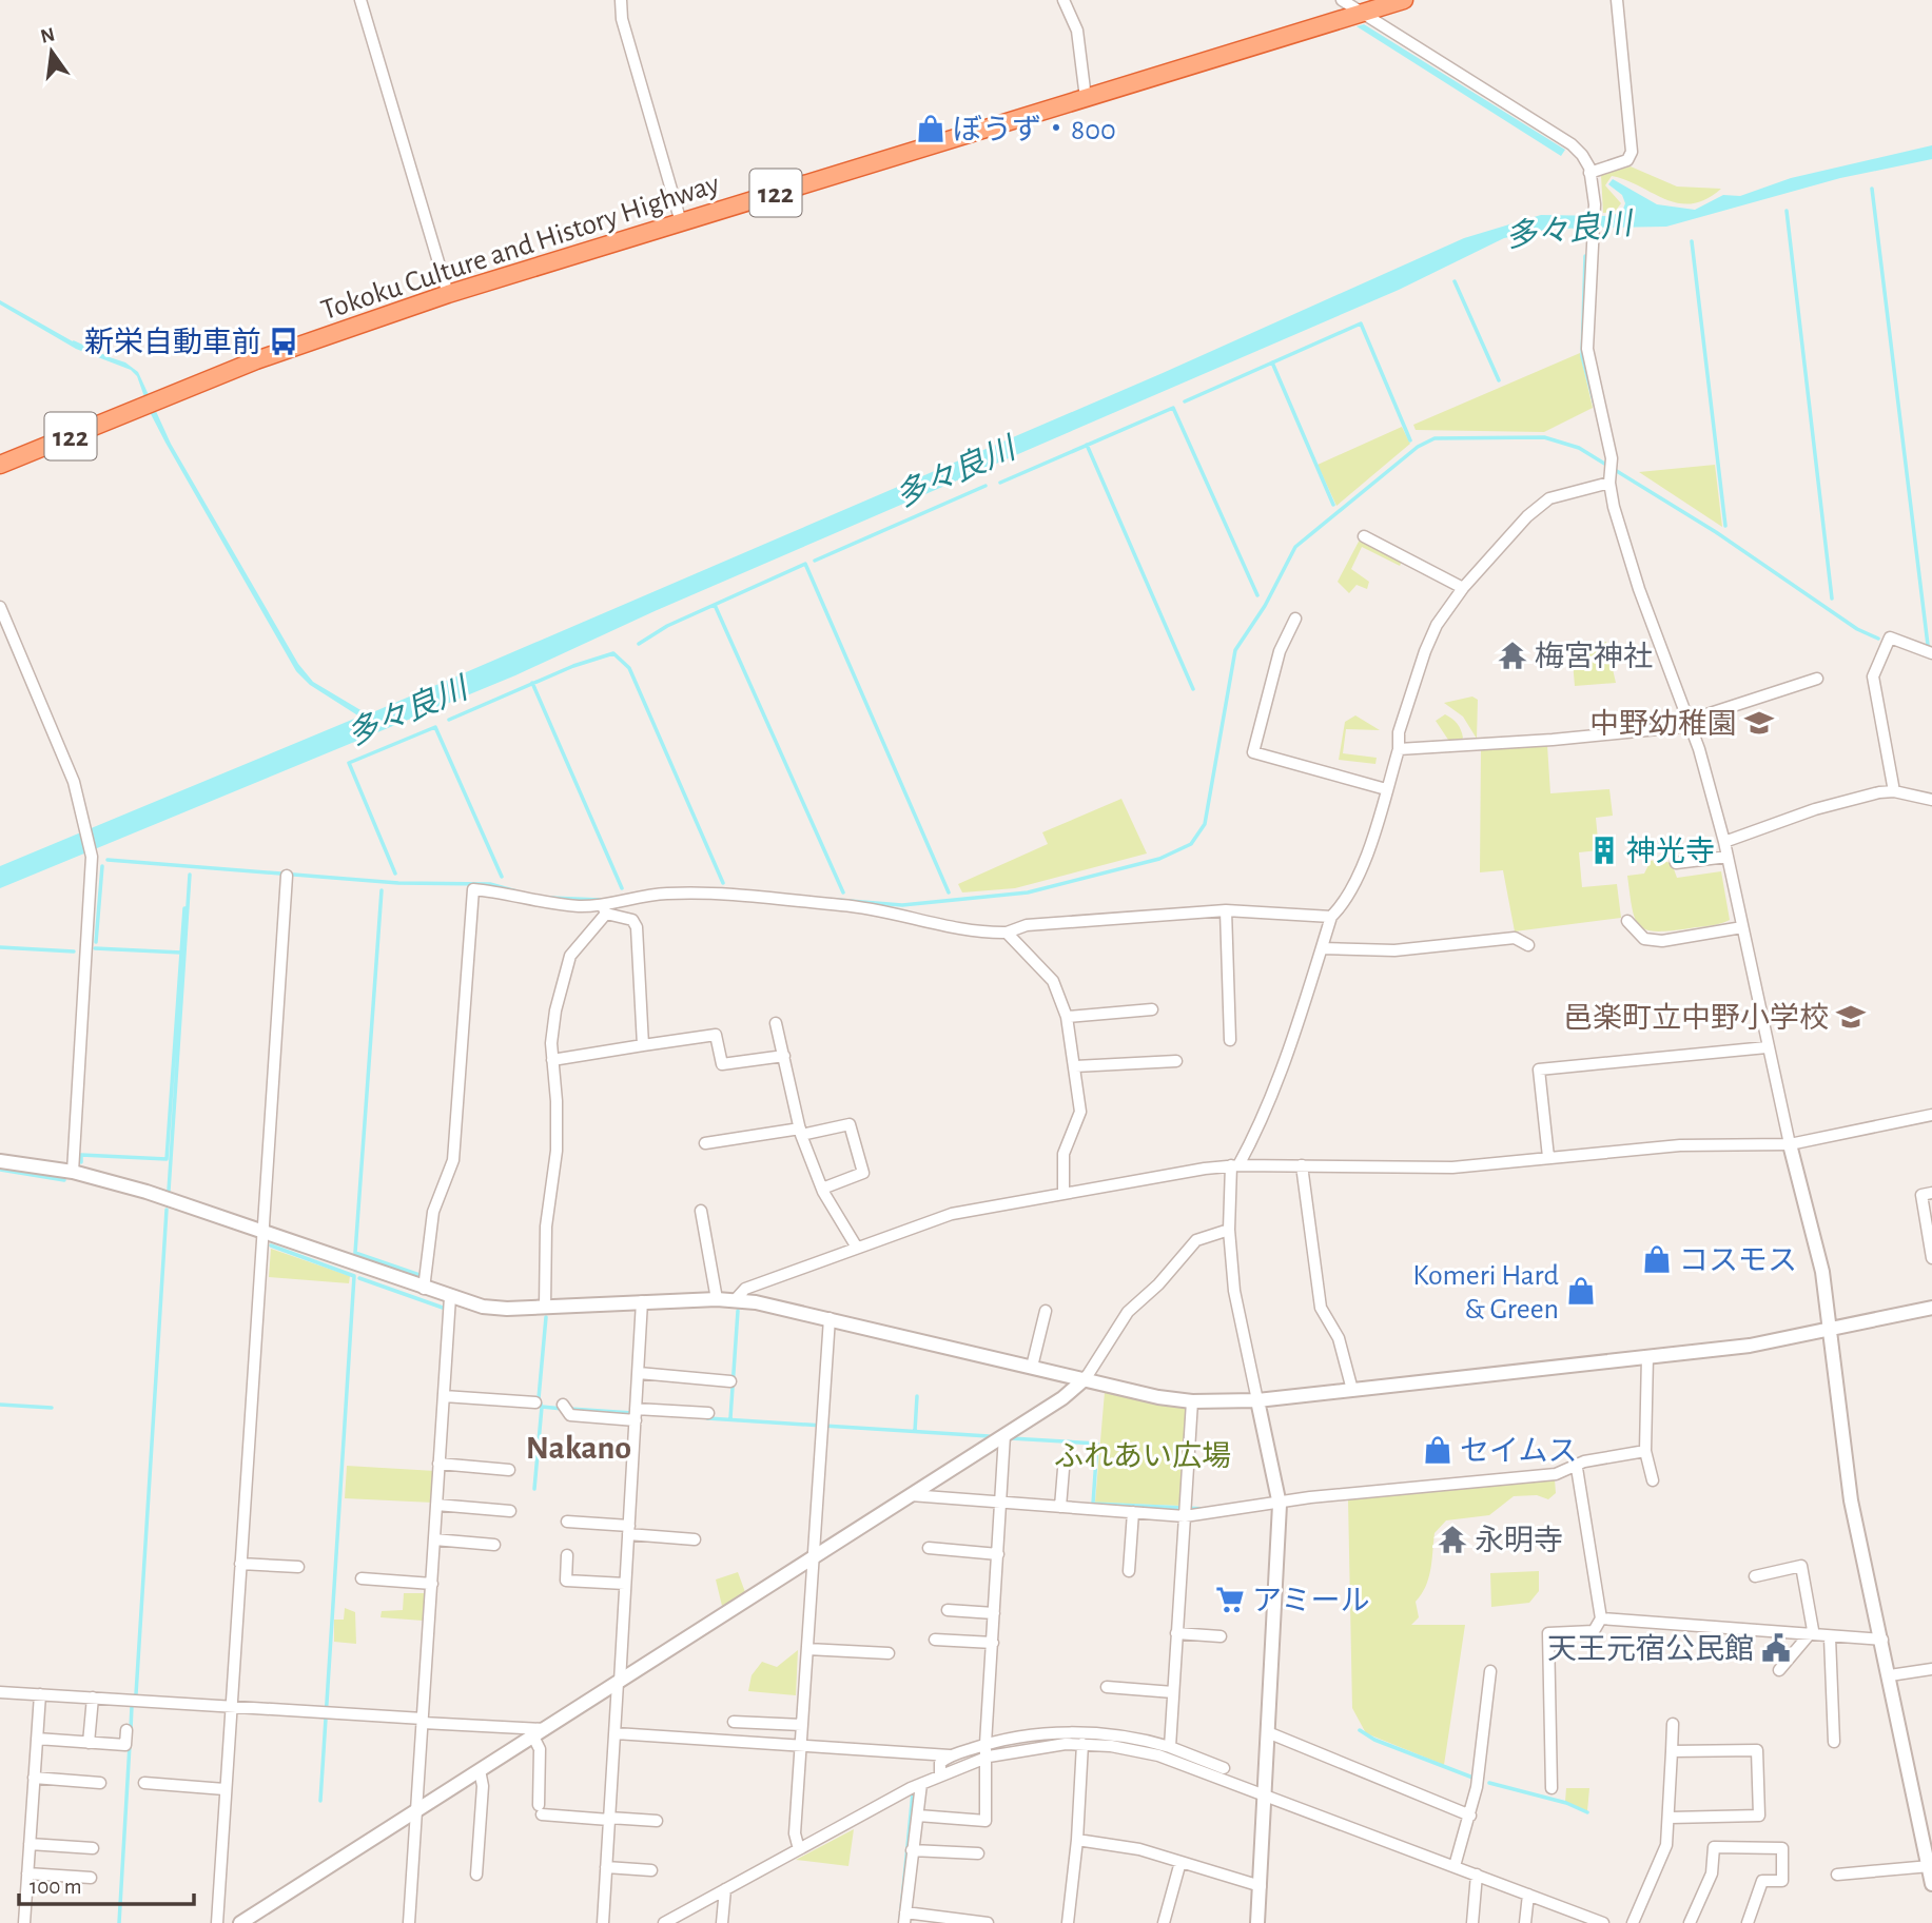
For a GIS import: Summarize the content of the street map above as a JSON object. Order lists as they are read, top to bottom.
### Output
{
  "streets": {
    "highway": ["122", "Tokoku Culture and History Highway"]
  },
  "districts": ["Nakano"],
  "water": ["多々良川"],
  "parks": ["ふれあい広場"],
  "places": {
    "shop": [
      "ぼうず・800",
      "コスモス",
      "Komeri Hard & Green",
      "セイムス"
    ],
    "bus stop": ["新栄自動車前"],
    "temple": ["梅宮神社", "永明寺"],
    "school or university": ["中野幼稚園", "邑楽町立中野小学校"],
    "building": ["神光寺"],
    "supermarket": ["アミール"],
    "public building": ["天王元宿公民館"]
  },
  "scale_bar": "100 m",
  "north": "top"
}
